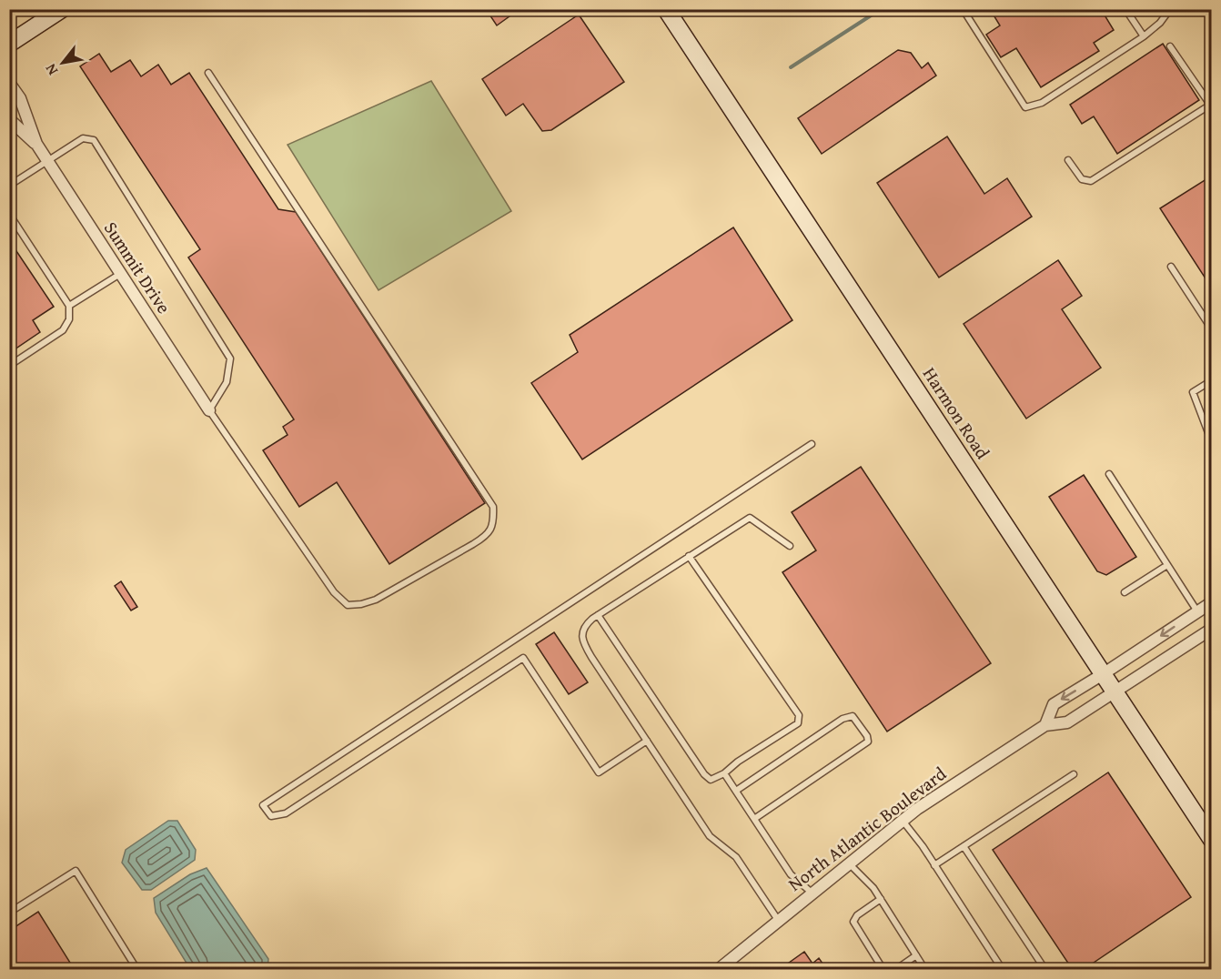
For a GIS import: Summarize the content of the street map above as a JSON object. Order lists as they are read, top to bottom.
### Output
{
  "streets": {
    "street": ["Summit Drive", "Harmon Road", "North Atlantic Boulevard"]
  },
  "crossings": [
    ["Harmon Road", "North Atlantic Boulevard"]
  ],
  "north": "bottom left"
}
